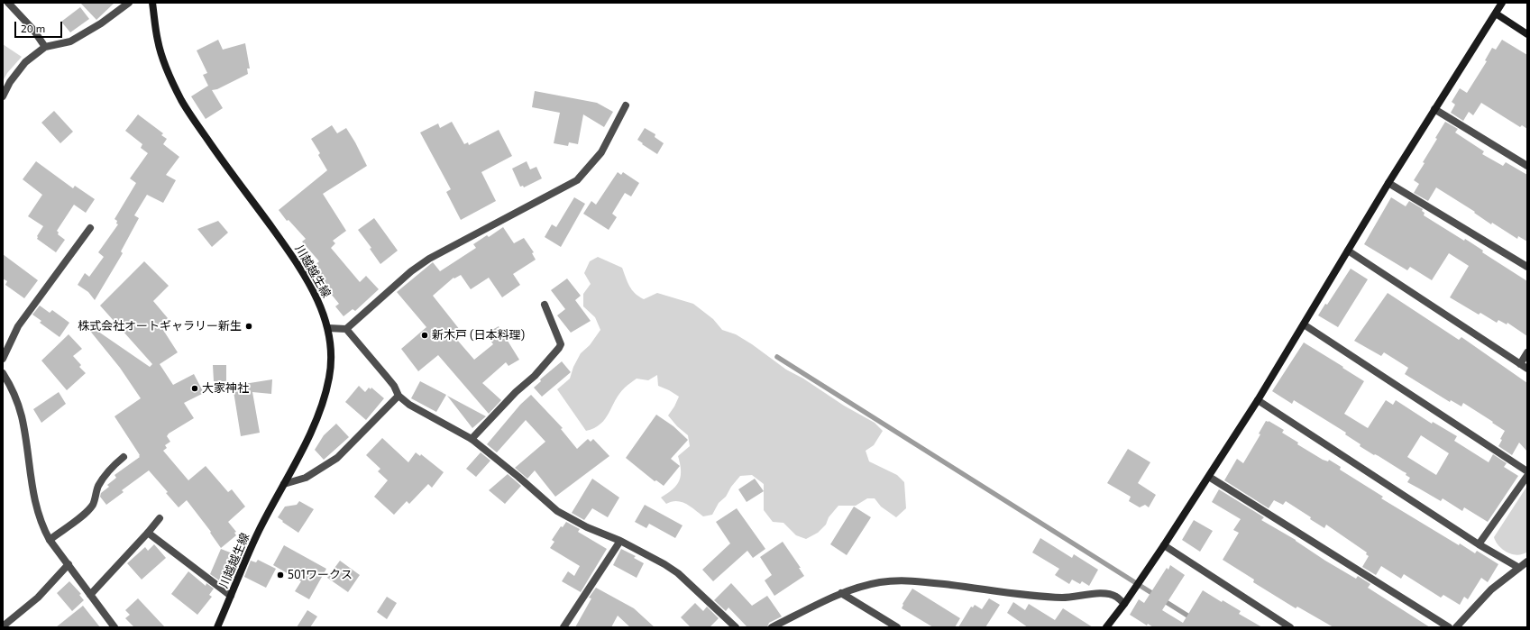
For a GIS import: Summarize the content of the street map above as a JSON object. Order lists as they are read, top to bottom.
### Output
{
  "streets": {
    "street": ["川越越生線"]
  },
  "places": [
    "株式会社オートギャラリー新生",
    "新木戸 (日本料理)",
    "大家神社",
    "501ワークス"
  ],
  "scale_bar": "20 m"
}
